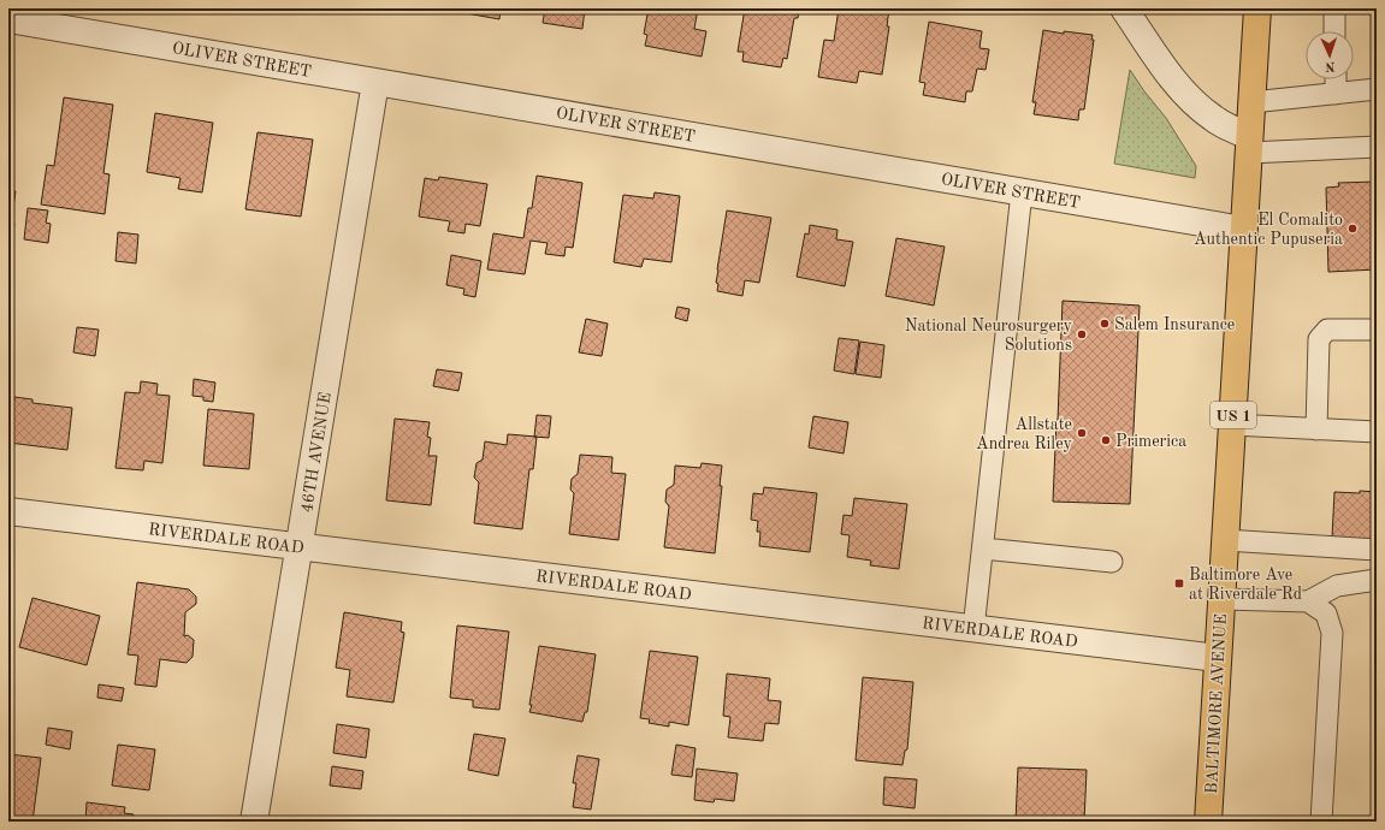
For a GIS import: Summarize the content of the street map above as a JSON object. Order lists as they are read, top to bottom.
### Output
{
  "streets": {
    "main road": ["US 1", "BALTIMORE AVENUE"],
    "street": ["OLIVER STREET", "46TH AVENUE", "RIVERDALE ROAD"]
  },
  "crossings": [
    ["OLIVER STREET", "46TH AVENUE"],
    ["OLIVER STREET", "BALTIMORE AVENUE"],
    ["46TH AVENUE", "RIVERDALE ROAD"],
    ["RIVERDALE ROAD", "BALTIMORE AVENUE"]
  ],
  "places": {
    "other": [
      "El Comalito Authentic Pupuseria",
      "Salem Insurance",
      "National Neurosurgery Solutions",
      "Allstate Andrea Riley",
      "Primerica"
    ],
    "transit": ["Baltimore Ave at Riverdale Rd"]
  },
  "north": "bottom"
}
